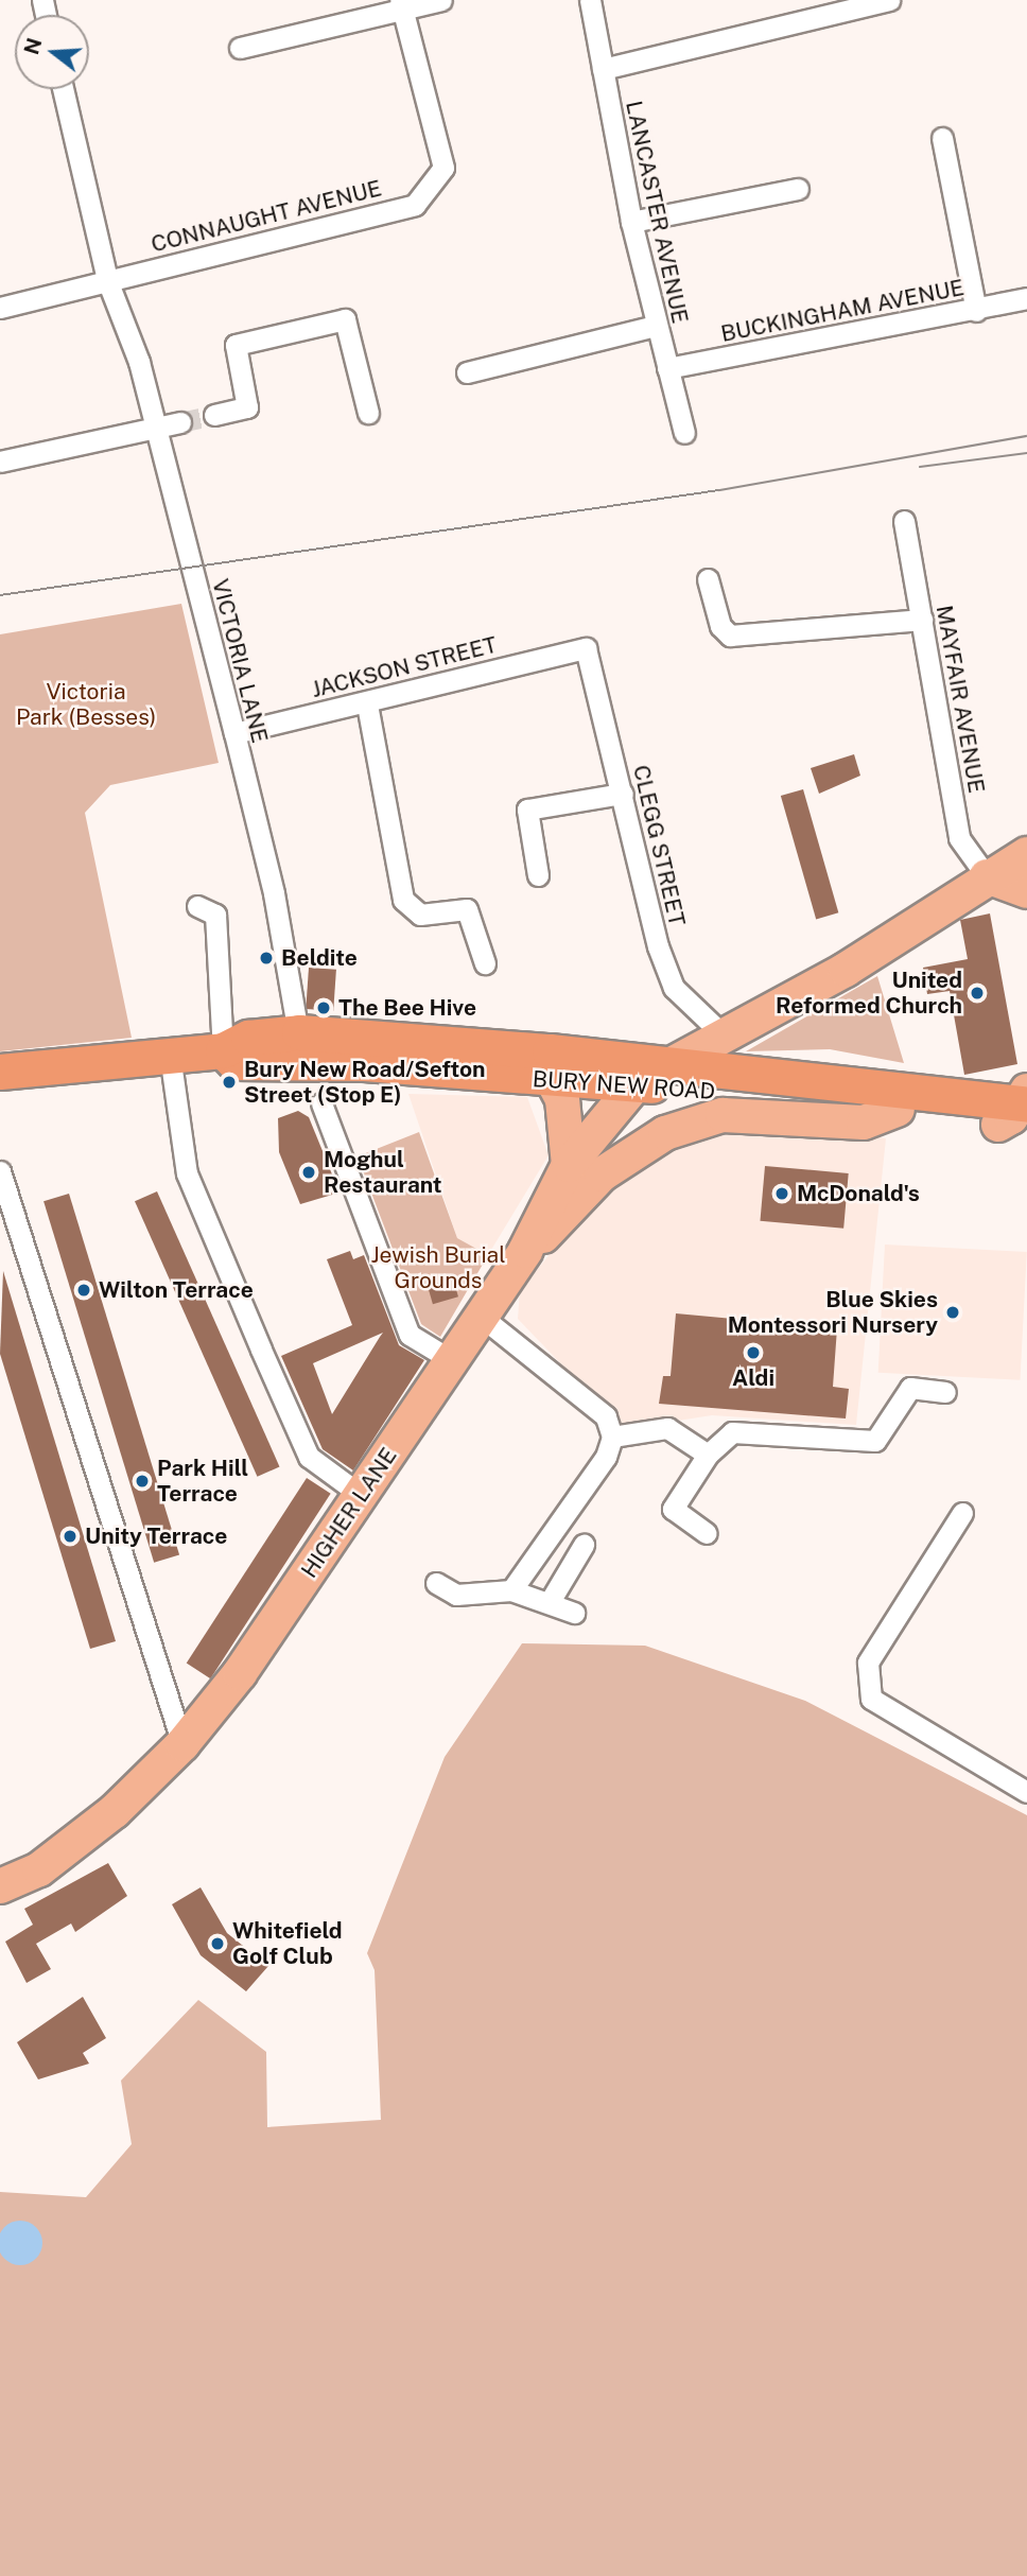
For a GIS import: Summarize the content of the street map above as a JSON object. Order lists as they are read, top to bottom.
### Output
{
  "streets": {
    "highway": ["BURY NEW ROAD"],
    "main road": ["HIGHER LANE"],
    "street": [
      "LANCASTER AVENUE",
      "CONNAUGHT AVENUE",
      "BUCKINGHAM AVENUE",
      "VICTORIA LANE",
      "JACKSON STREET",
      "MAYFAIR AVENUE",
      "CLEGG STREET"
    ]
  },
  "crossings": [
    ["LANCASTER AVENUE", "BUCKINGHAM AVENUE"],
    ["CONNAUGHT AVENUE", "VICTORIA LANE"],
    ["VICTORIA LANE", "JACKSON STREET"],
    ["VICTORIA LANE", "BURY NEW ROAD"],
    ["JACKSON STREET", "CLEGG STREET"],
    ["BURY NEW ROAD", "HIGHER LANE"]
  ],
  "parks": ["Victoria Park (Besses)", "Jewish Burial Grounds"],
  "places": [
    "Beldite",
    "United Reformed Church",
    "The Bee Hive",
    "Bury New Road/Sefton Street (Stop E)",
    "Moghul Restaurant",
    "McDonald's",
    "Wilton Terrace",
    "Blue Skies Montessori Nursery",
    "Aldi",
    "Park Hill Terrace",
    "Unity Terrace",
    "Whitefield Golf Club"
  ],
  "north": "left"
}
